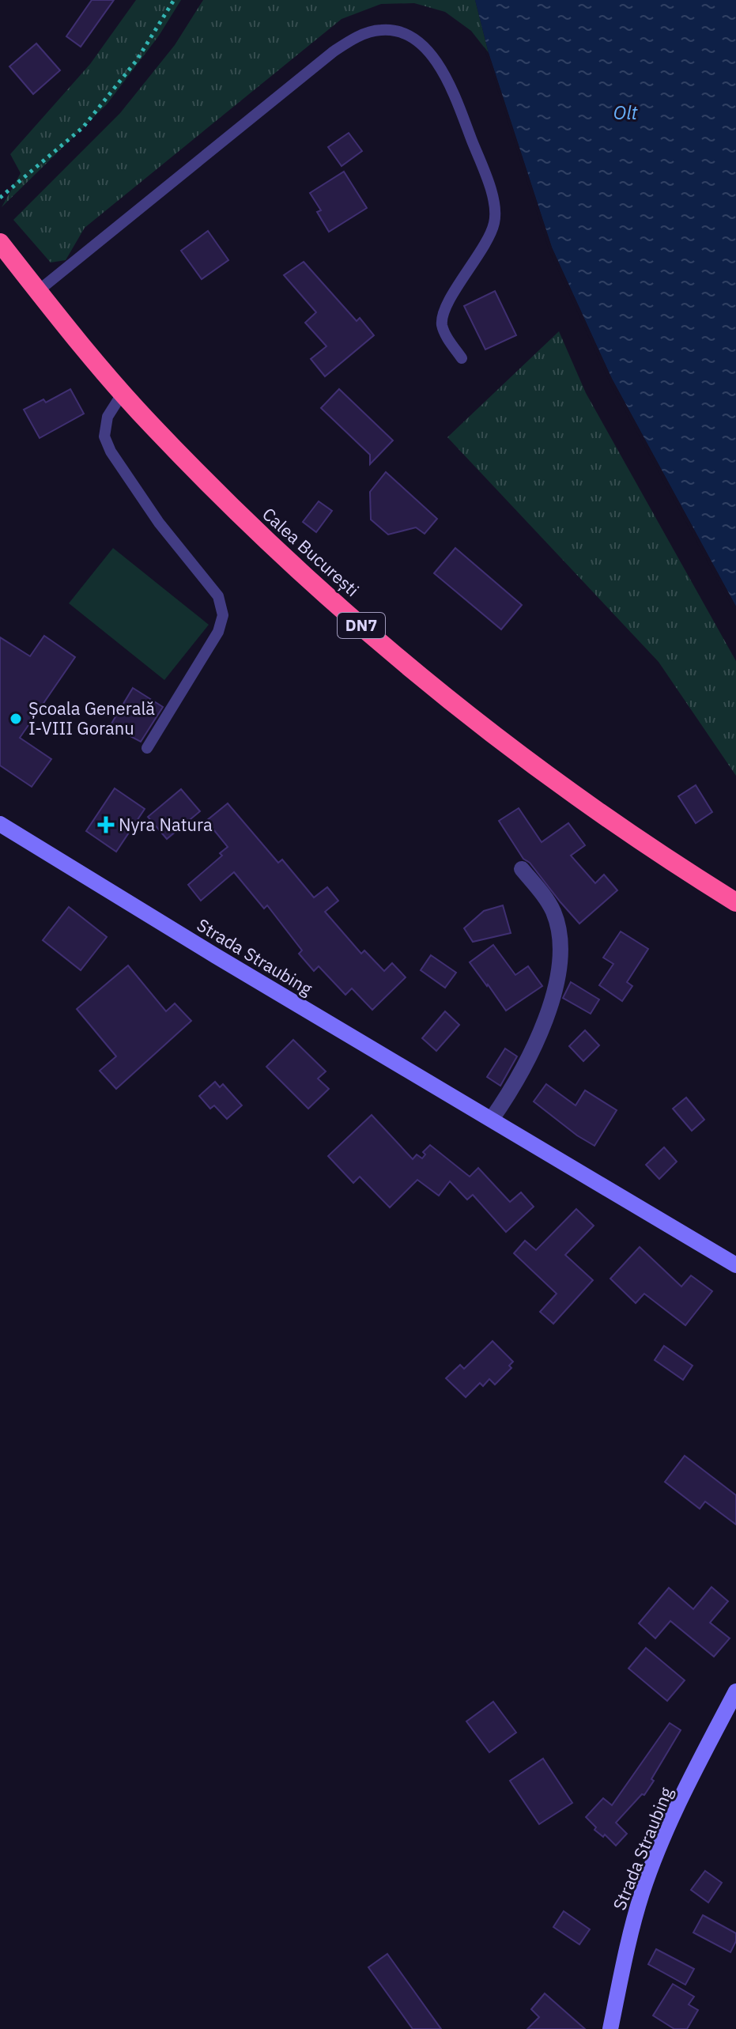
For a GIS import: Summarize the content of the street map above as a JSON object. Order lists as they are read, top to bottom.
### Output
{
  "streets": {
    "highway": ["Calea București", "DN7"],
    "main road": ["Strada Straubing"]
  },
  "water": ["Olt"],
  "places": {
    "other": ["Școala Generală I-VIII Goranu"],
    "health": ["Nyra Natura"]
  }
}
